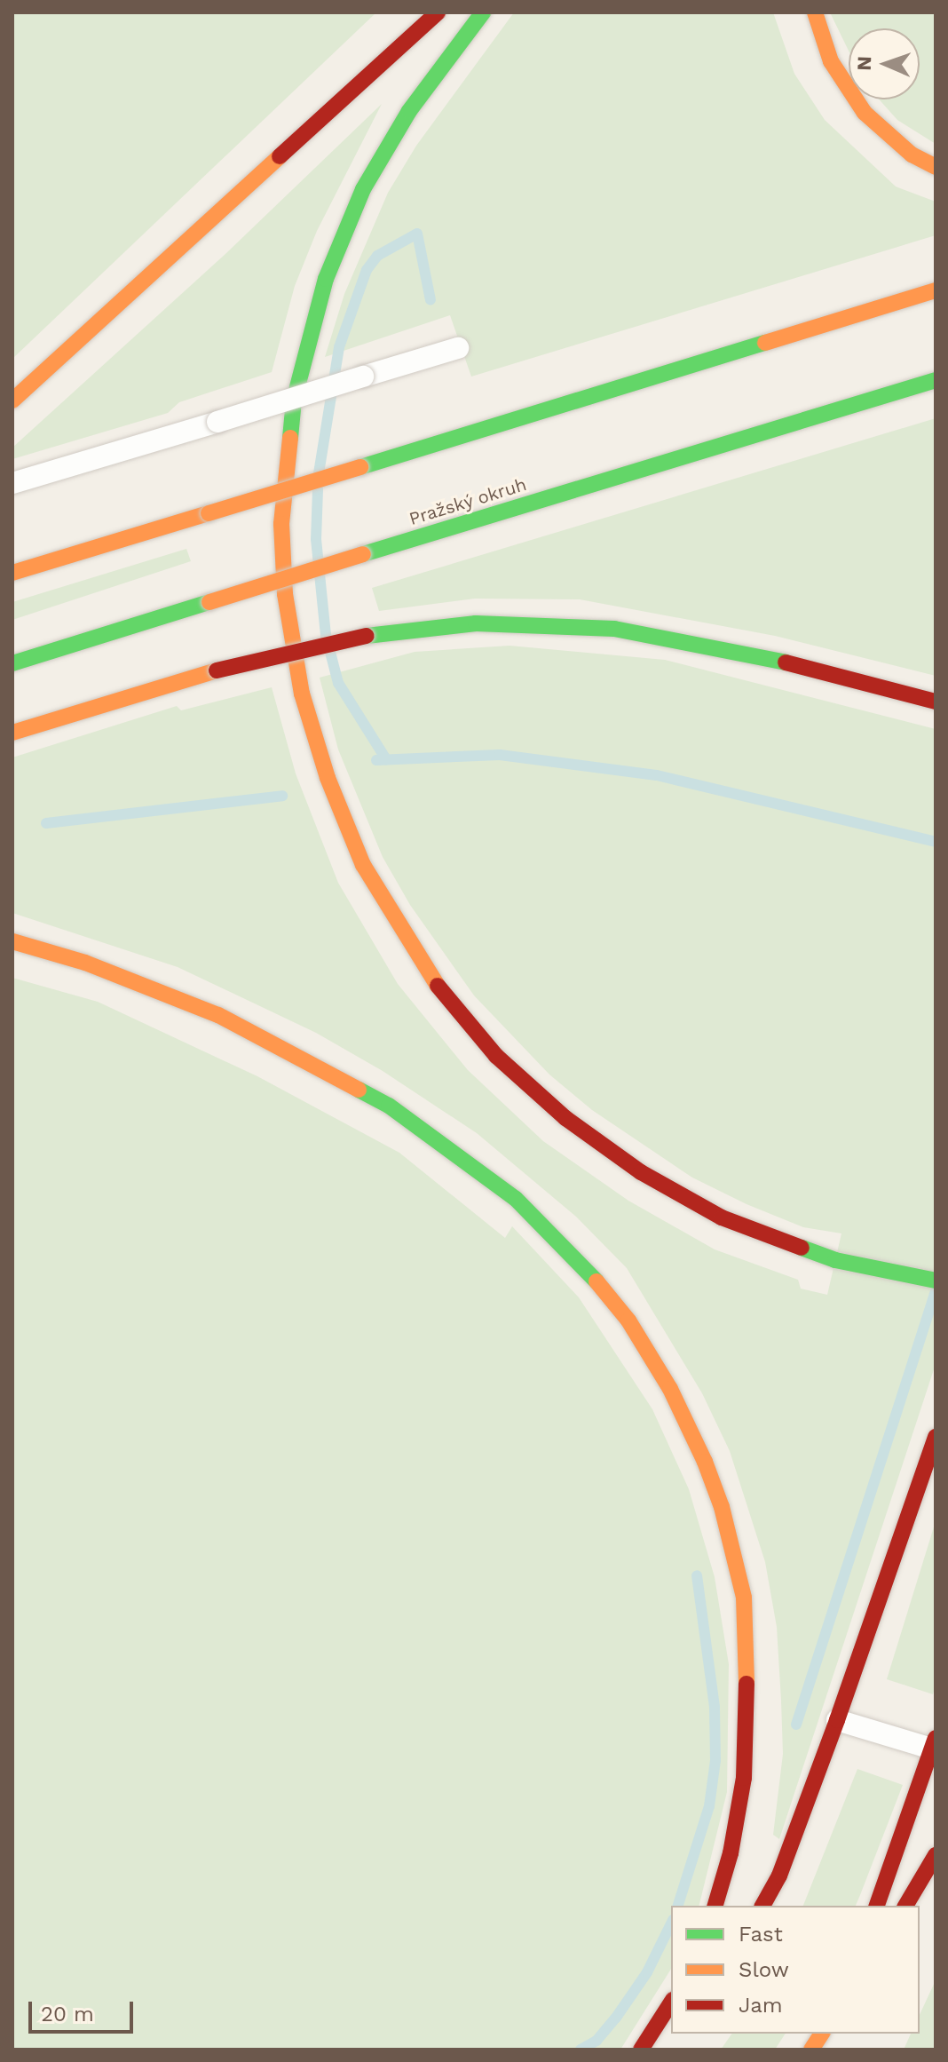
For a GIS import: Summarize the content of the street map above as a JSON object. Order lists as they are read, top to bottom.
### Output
{
  "streets": {
    "main road": ["Pražský okruh"]
  },
  "legend": ["Fast", "Slow", "Jam"],
  "scale_bar": "20 m",
  "north": "left"
}
